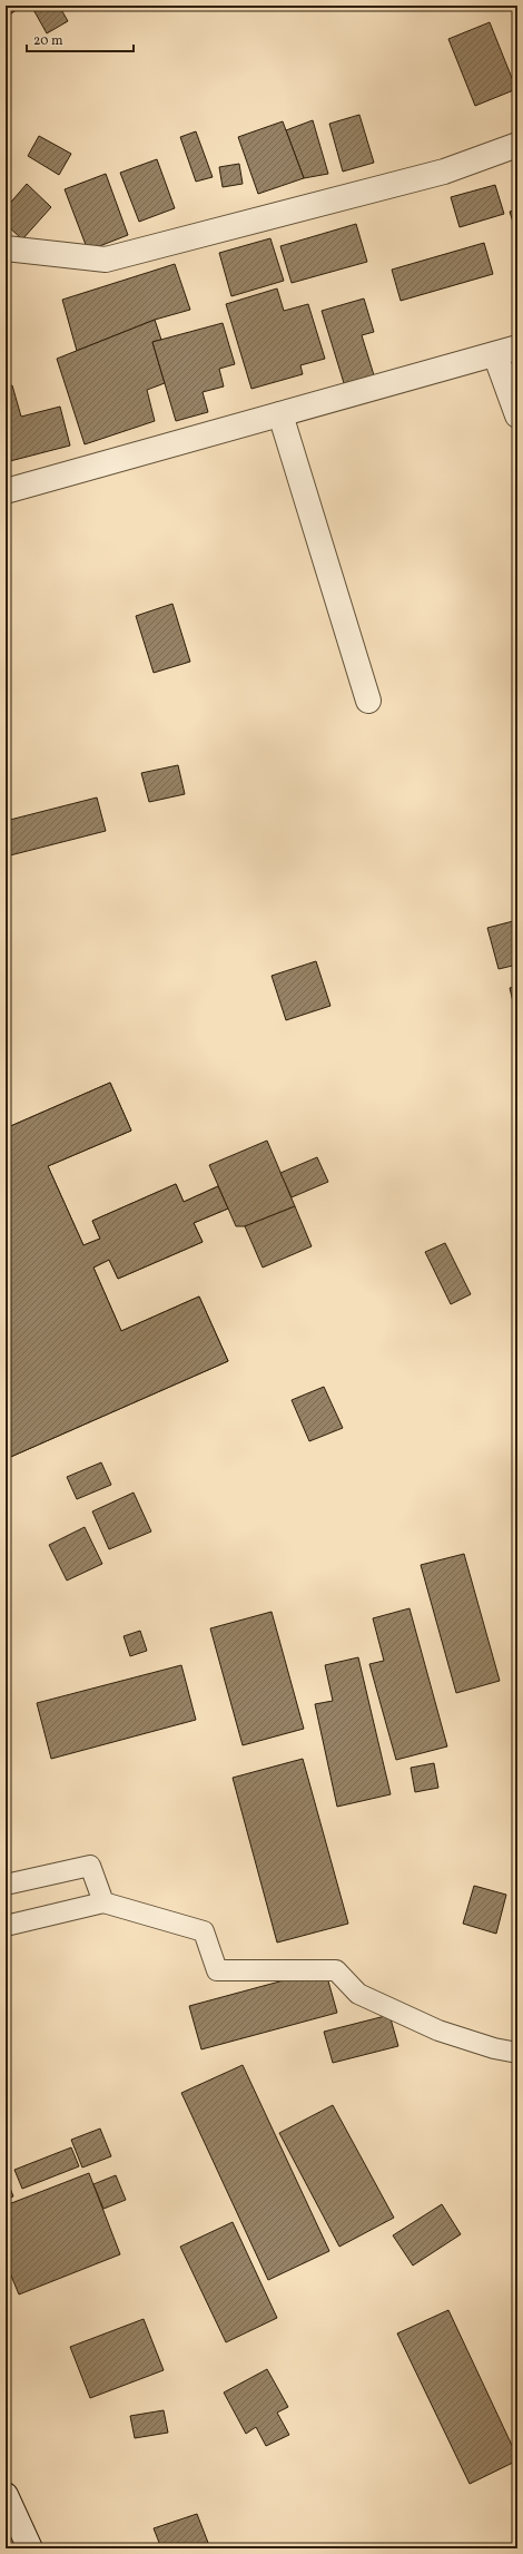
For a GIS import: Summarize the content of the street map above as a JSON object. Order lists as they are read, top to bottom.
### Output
{
  "scale_bar": "20 m"
}
